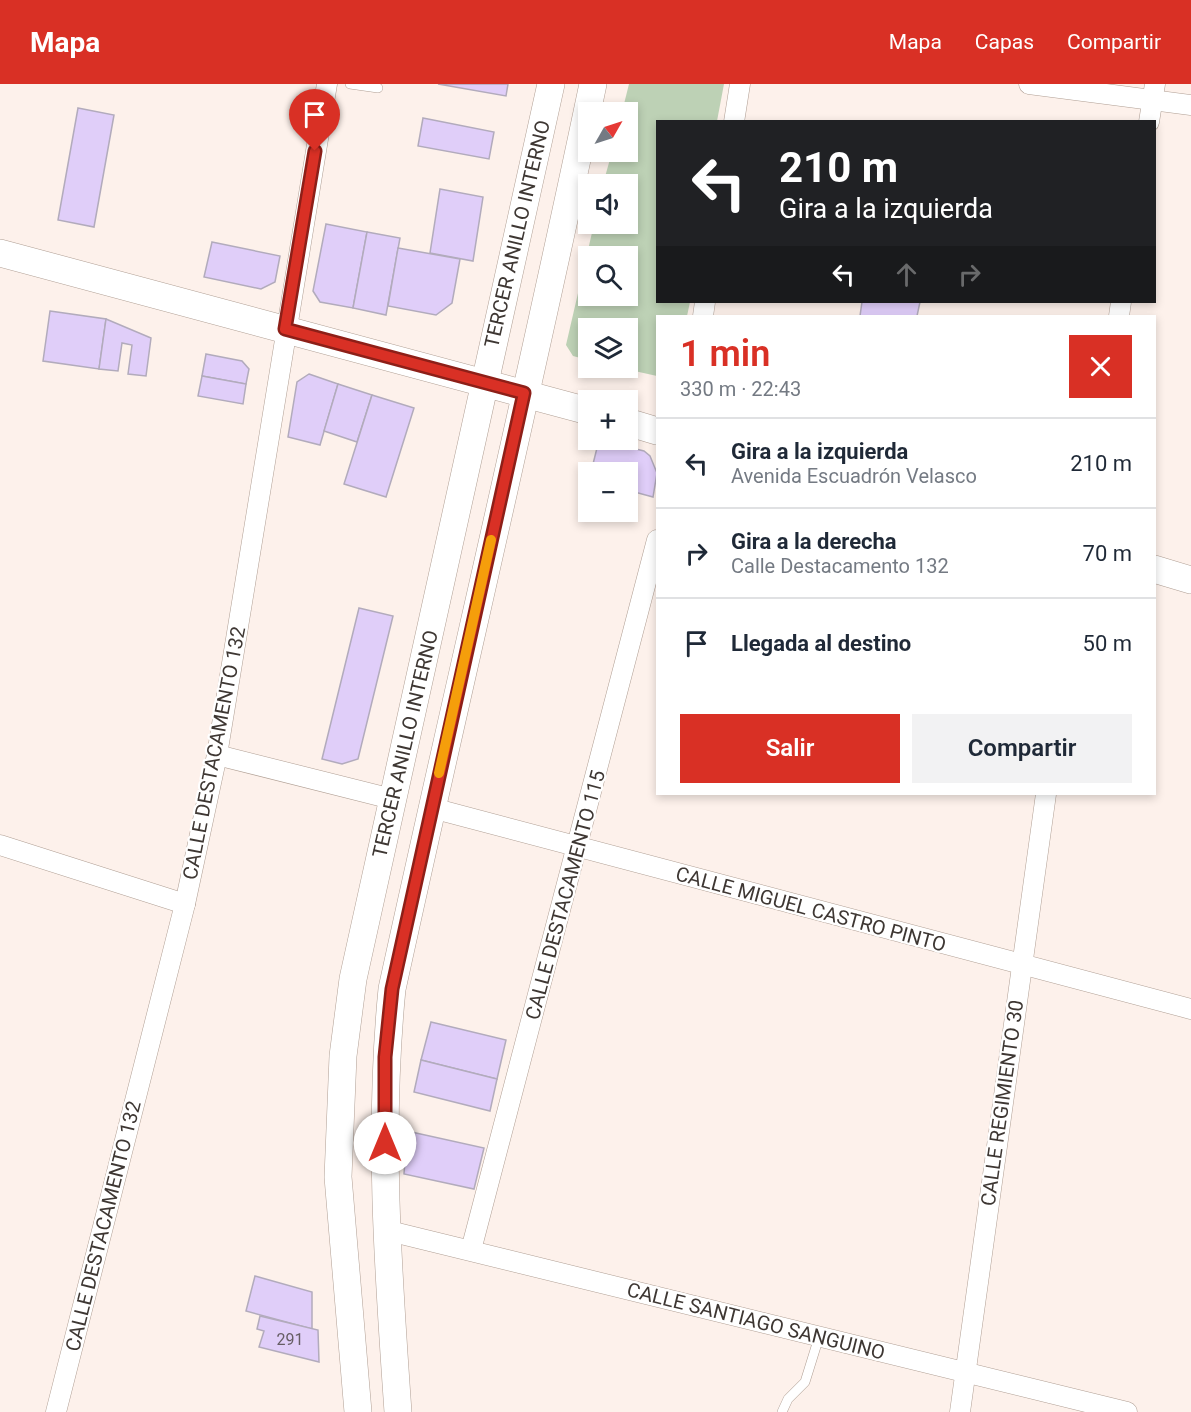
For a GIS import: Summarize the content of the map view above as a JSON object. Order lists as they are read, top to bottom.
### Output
{
  "streets": {
    "main road": ["TERCER ANILLO INTERNO"],
    "street": [
      "CALLE DESTACAMENTO 132",
      "CALLE DESTACAMENTO 115",
      "CALLE MIGUEL CASTRO PINTO",
      "CALLE REGIMIENTO 30",
      "CALLE SANTIAGO SANGUINO"
    ]
  },
  "crossings": [
    ["TERCER ANILLO INTERNO", "CALLE MIGUEL CASTRO PINTO"],
    ["TERCER ANILLO INTERNO", "CALLE SANTIAGO SANGUINO"],
    ["CALLE DESTACAMENTO 115", "CALLE MIGUEL CASTRO PINTO"],
    ["CALLE DESTACAMENTO 115", "CALLE SANTIAGO SANGUINO"],
    ["CALLE MIGUEL CASTRO PINTO", "CALLE REGIMIENTO 30"],
    ["CALLE REGIMIENTO 30", "CALLE SANTIAGO SANGUINO"]
  ],
  "house_numbers": ["291"],
  "north": "top right",
  "page": {
    "header": "Mapa",
    "nav": ["Mapa", "Capas", "Compartir"],
    "map_buttons": ["+", "−"],
    "turn": ["210 m", "Gira a la izquierda"],
    "heading": ["1 min", "330 m · 22:43"],
    "list": [
      {
        "name": "Gira a la izquierda",
        "note": "Avenida Escuadrón Velasco",
        "value": "210 m"
      },
      {
        "name": "Gira a la derecha",
        "note": "Calle Destacamento 132",
        "value": "70 m"
      },
      {
        "name": "Llegada al destino",
        "value": "50 m"
      }
    ],
    "buttons": ["Salir", "Compartir"]
  }
}
